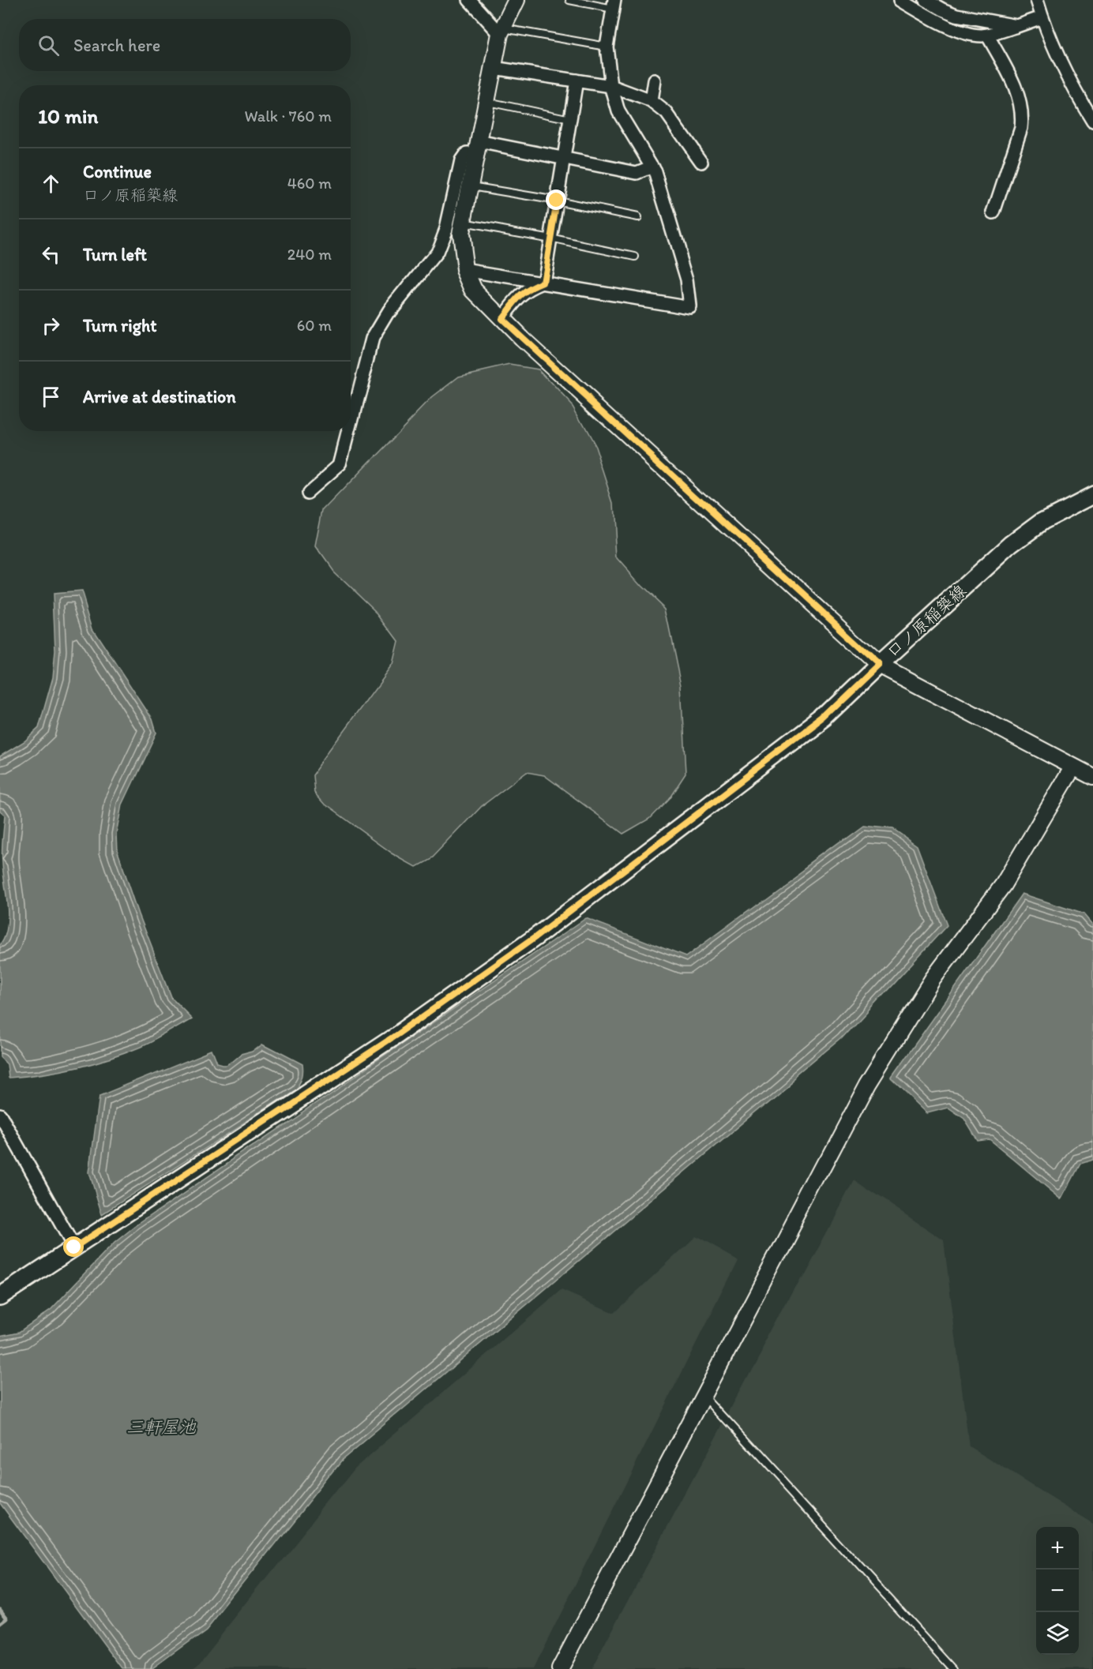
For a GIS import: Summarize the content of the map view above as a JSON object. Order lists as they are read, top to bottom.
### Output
{
  "streets": {
    "main road": ["口ノ原稲築線"]
  },
  "water": ["三軒屋池"],
  "page": {
    "search": "Search here",
    "heading": ["10 min", "Walk · 760 m"],
    "list": [
      ["Continue", "口ノ原稲築線", "460 m"],
      ["Turn left", "240 m"],
      ["Turn right", "60 m"],
      "Arrive at destination"
    ],
    "map_buttons": ["+", "−"]
  }
}
